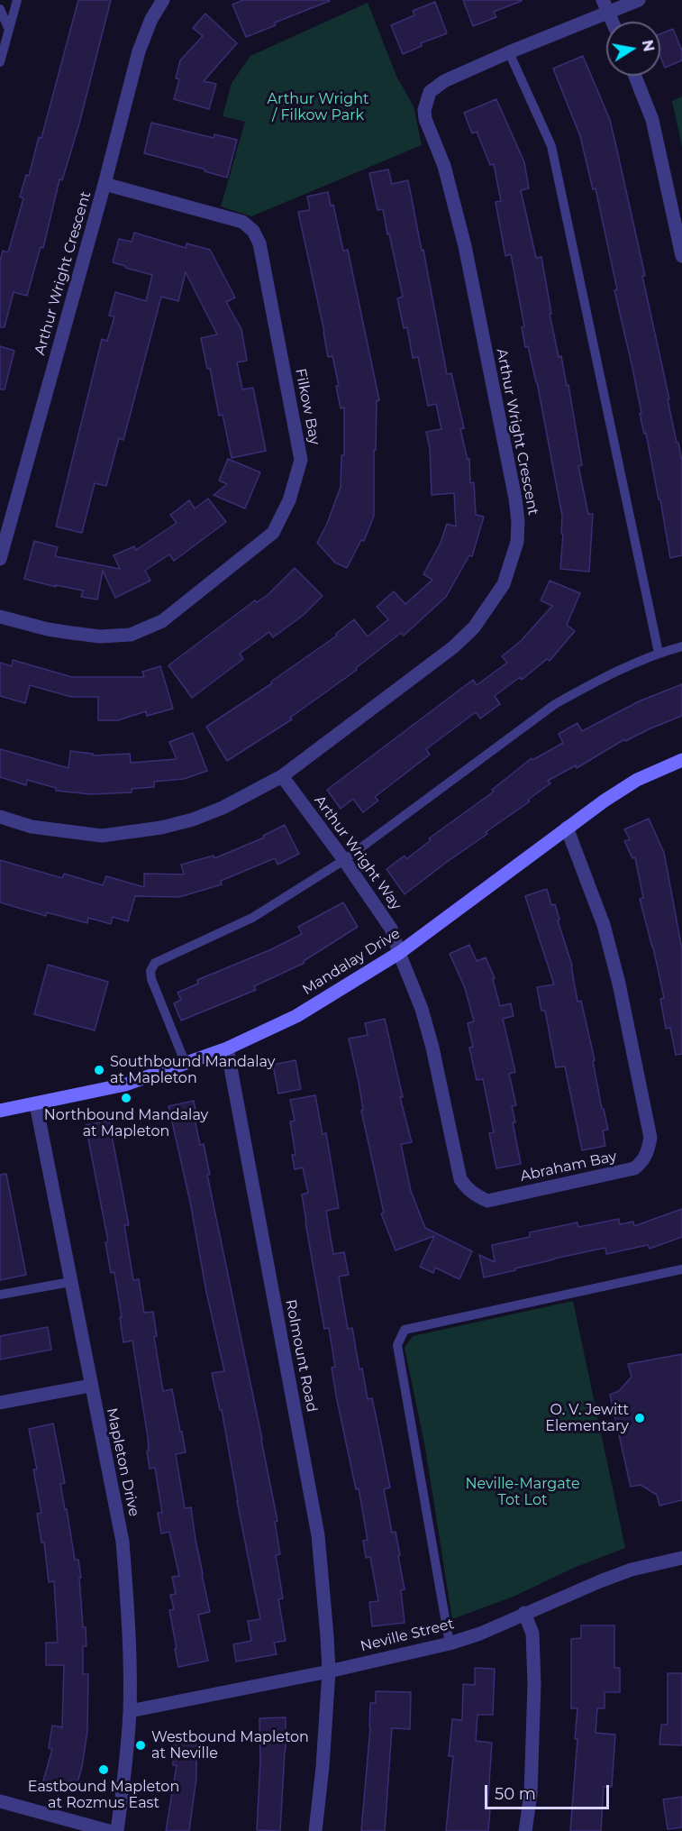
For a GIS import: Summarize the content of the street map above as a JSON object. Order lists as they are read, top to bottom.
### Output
{
  "streets": {
    "street": [
      "Arthur Wright Crescent",
      "Filkow Bay",
      "Arthur Wright Way",
      "Mandalay Drive",
      "Abraham Bay",
      "Rolmount Road",
      "Mapleton Drive",
      "Neville Street"
    ]
  },
  "crossings": [
    ["Arthur Wright Crescent", "Filkow Bay"],
    ["Arthur Wright Crescent", "Arthur Wright Way"],
    ["Arthur Wright Way", "Mandalay Drive"],
    ["Arthur Wright Way", "Abraham Bay"],
    ["Mandalay Drive", "Abraham Bay"],
    ["Mandalay Drive", "Rolmount Road"],
    ["Mandalay Drive", "Mapleton Drive"],
    ["Rolmount Road", "Neville Street"],
    ["Mapleton Drive", "Neville Street"]
  ],
  "parks": ["Arthur Wright / Filkow Park", "Neville-Margate Tot Lot"],
  "places": [
    "Southbound Mandalay at Mapleton",
    "Northbound Mandalay at Mapleton",
    "O. V. Jewitt Elementary",
    "Westbound Mapleton at Neville",
    "Eastbound Mapleton at Rozmus East"
  ],
  "scale_bar": "50 m",
  "north": "right"
}
